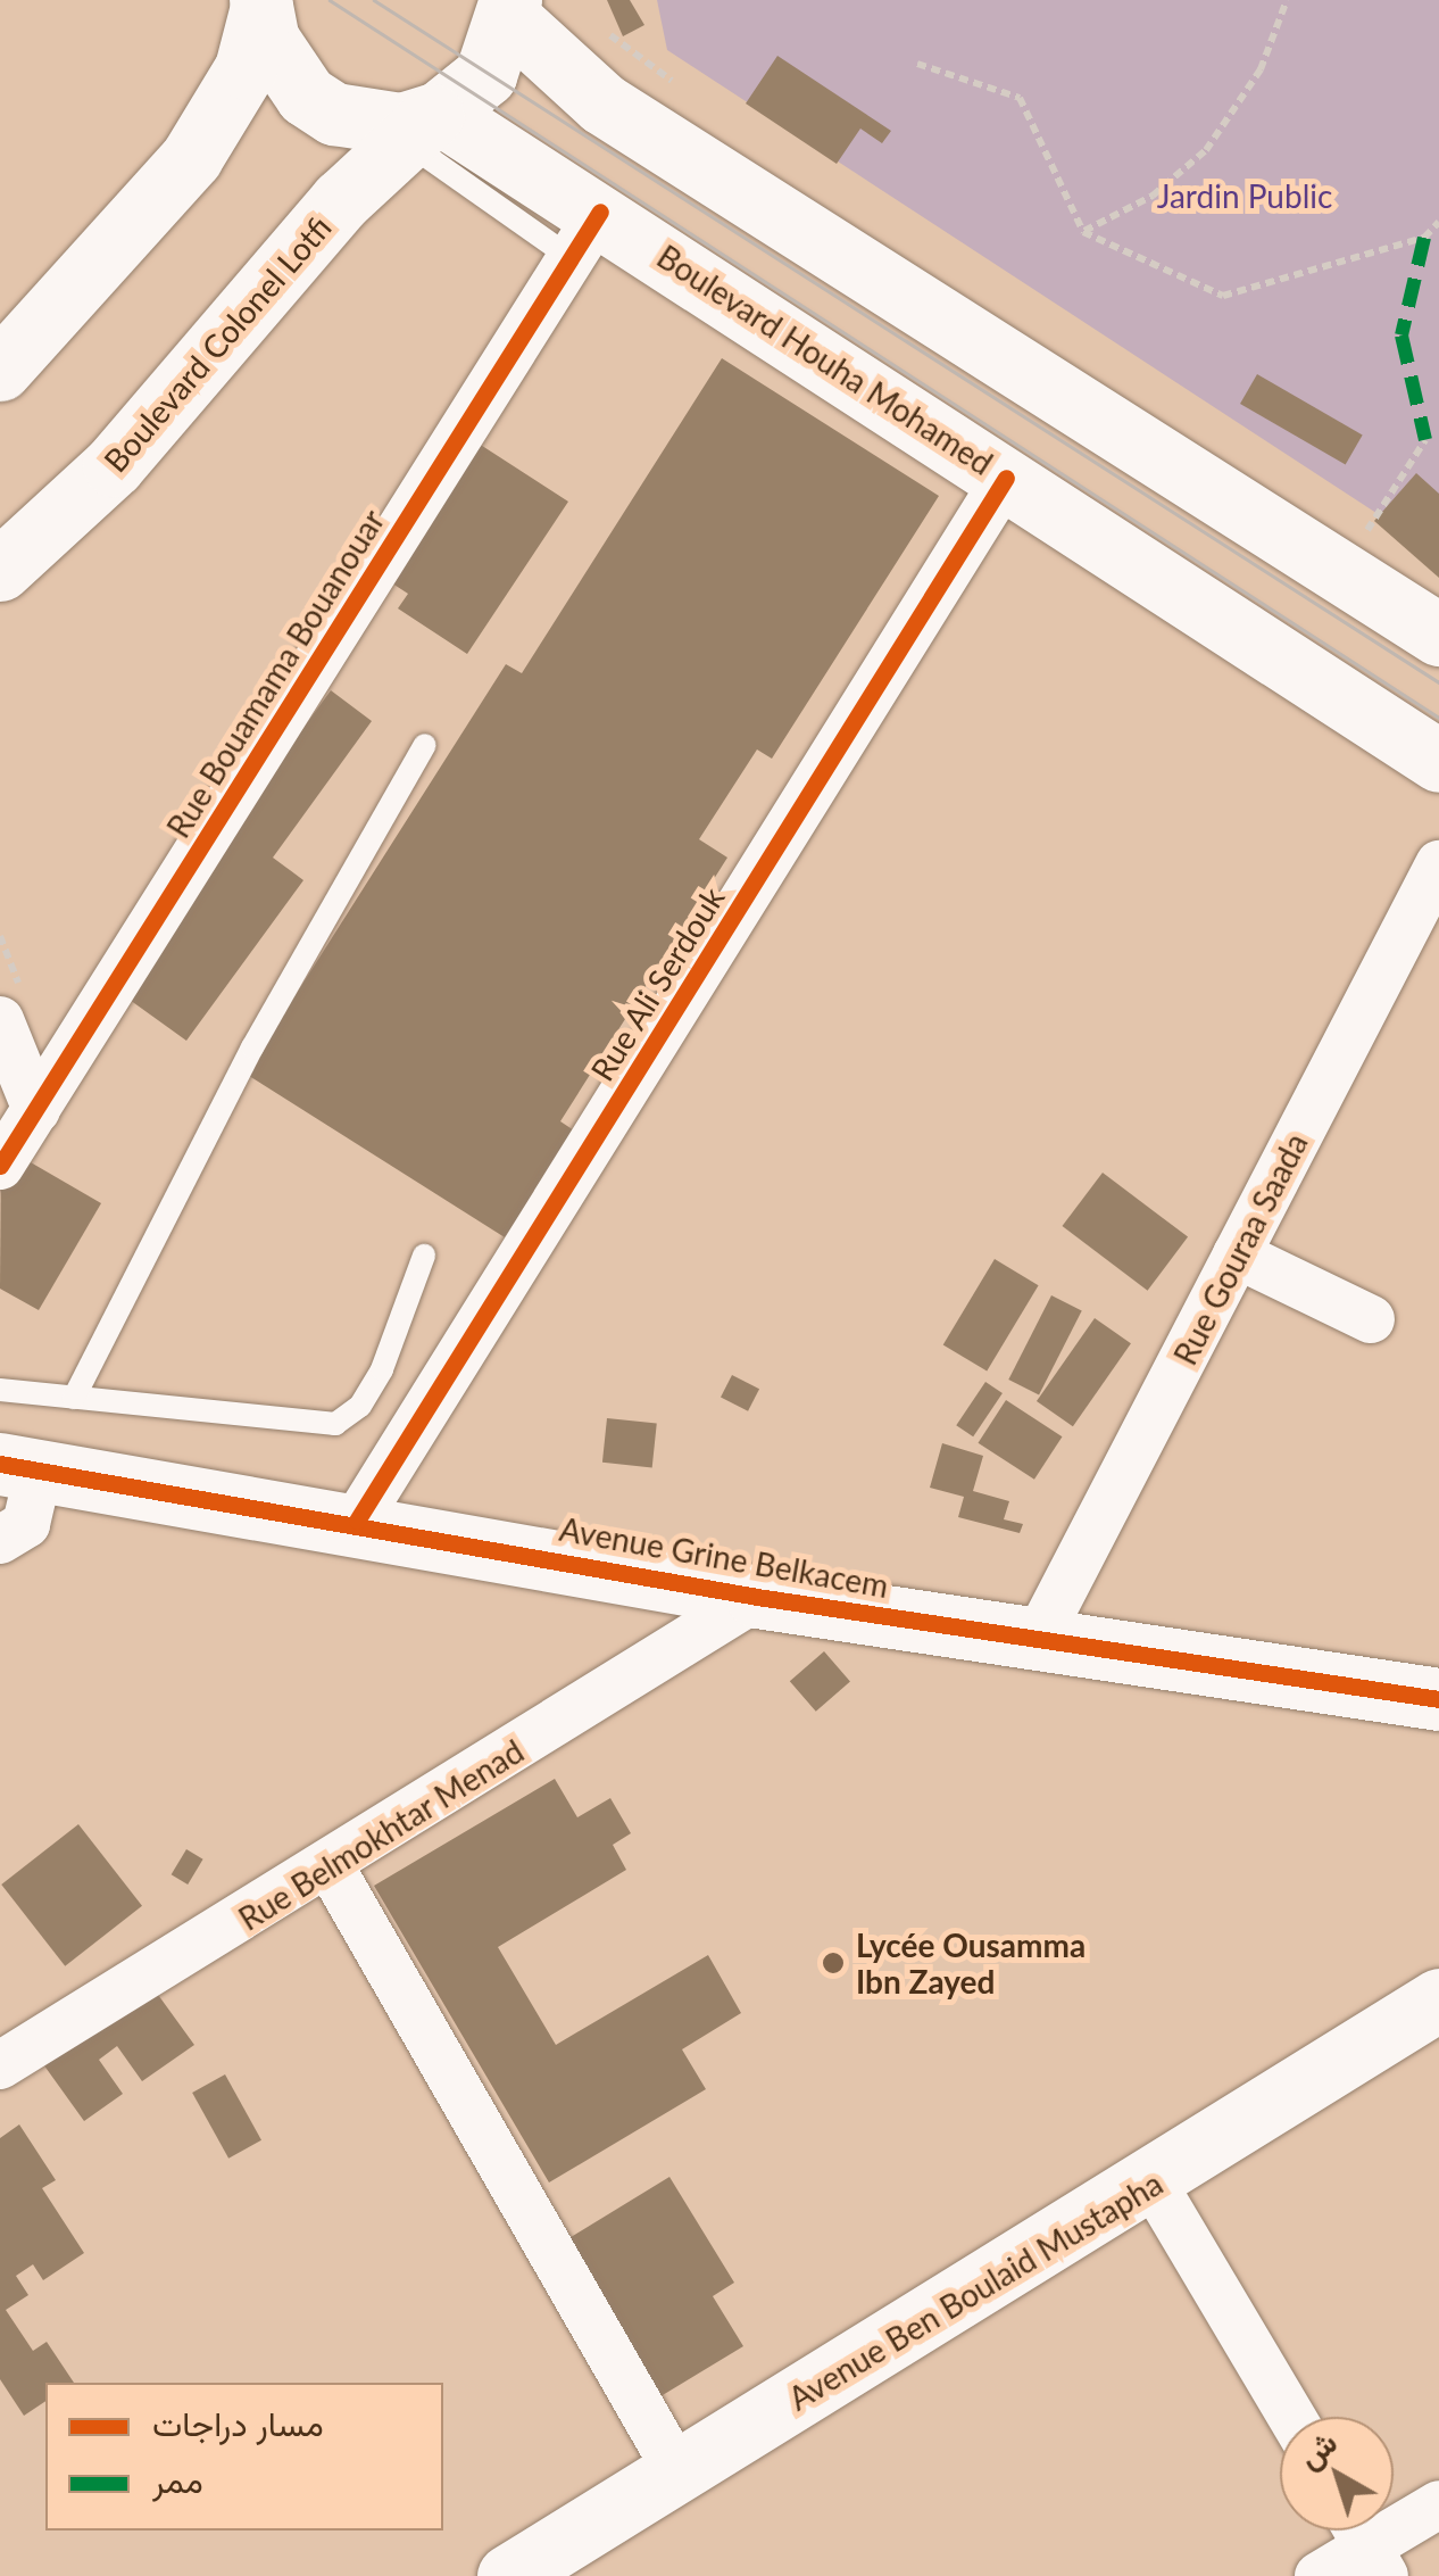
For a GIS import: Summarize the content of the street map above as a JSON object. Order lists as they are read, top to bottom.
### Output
{
  "streets": {
    "main road": [
      "Boulevard Colonel Lotfi",
      "Boulevard Houha Mohamed",
      "Avenue Grine Belkacem",
      "Avenue Ben Boulaid Mustapha"
    ],
    "street": [
      "Rue Bouamama Bouanouar",
      "Rue Ali Serdouk",
      "Rue Gouraa Saada",
      "Rue Belmokhtar Menad"
    ]
  },
  "crossings": [
    ["Boulevard Colonel Lotfi", "Boulevard Houha Mohamed"],
    ["Boulevard Houha Mohamed", "Rue Bouamama Bouanouar"],
    ["Boulevard Houha Mohamed", "Rue Ali Serdouk"],
    ["Rue Ali Serdouk", "Avenue Grine Belkacem"],
    ["Rue Gouraa Saada", "Avenue Grine Belkacem"],
    ["Avenue Grine Belkacem", "Rue Belmokhtar Menad"]
  ],
  "parks": ["Jardin Public"],
  "places": ["Lycée Ousamma Ibn Zayed"],
  "legend": ["مسار دراجات", "ممر"],
  "north": "top left"
}
